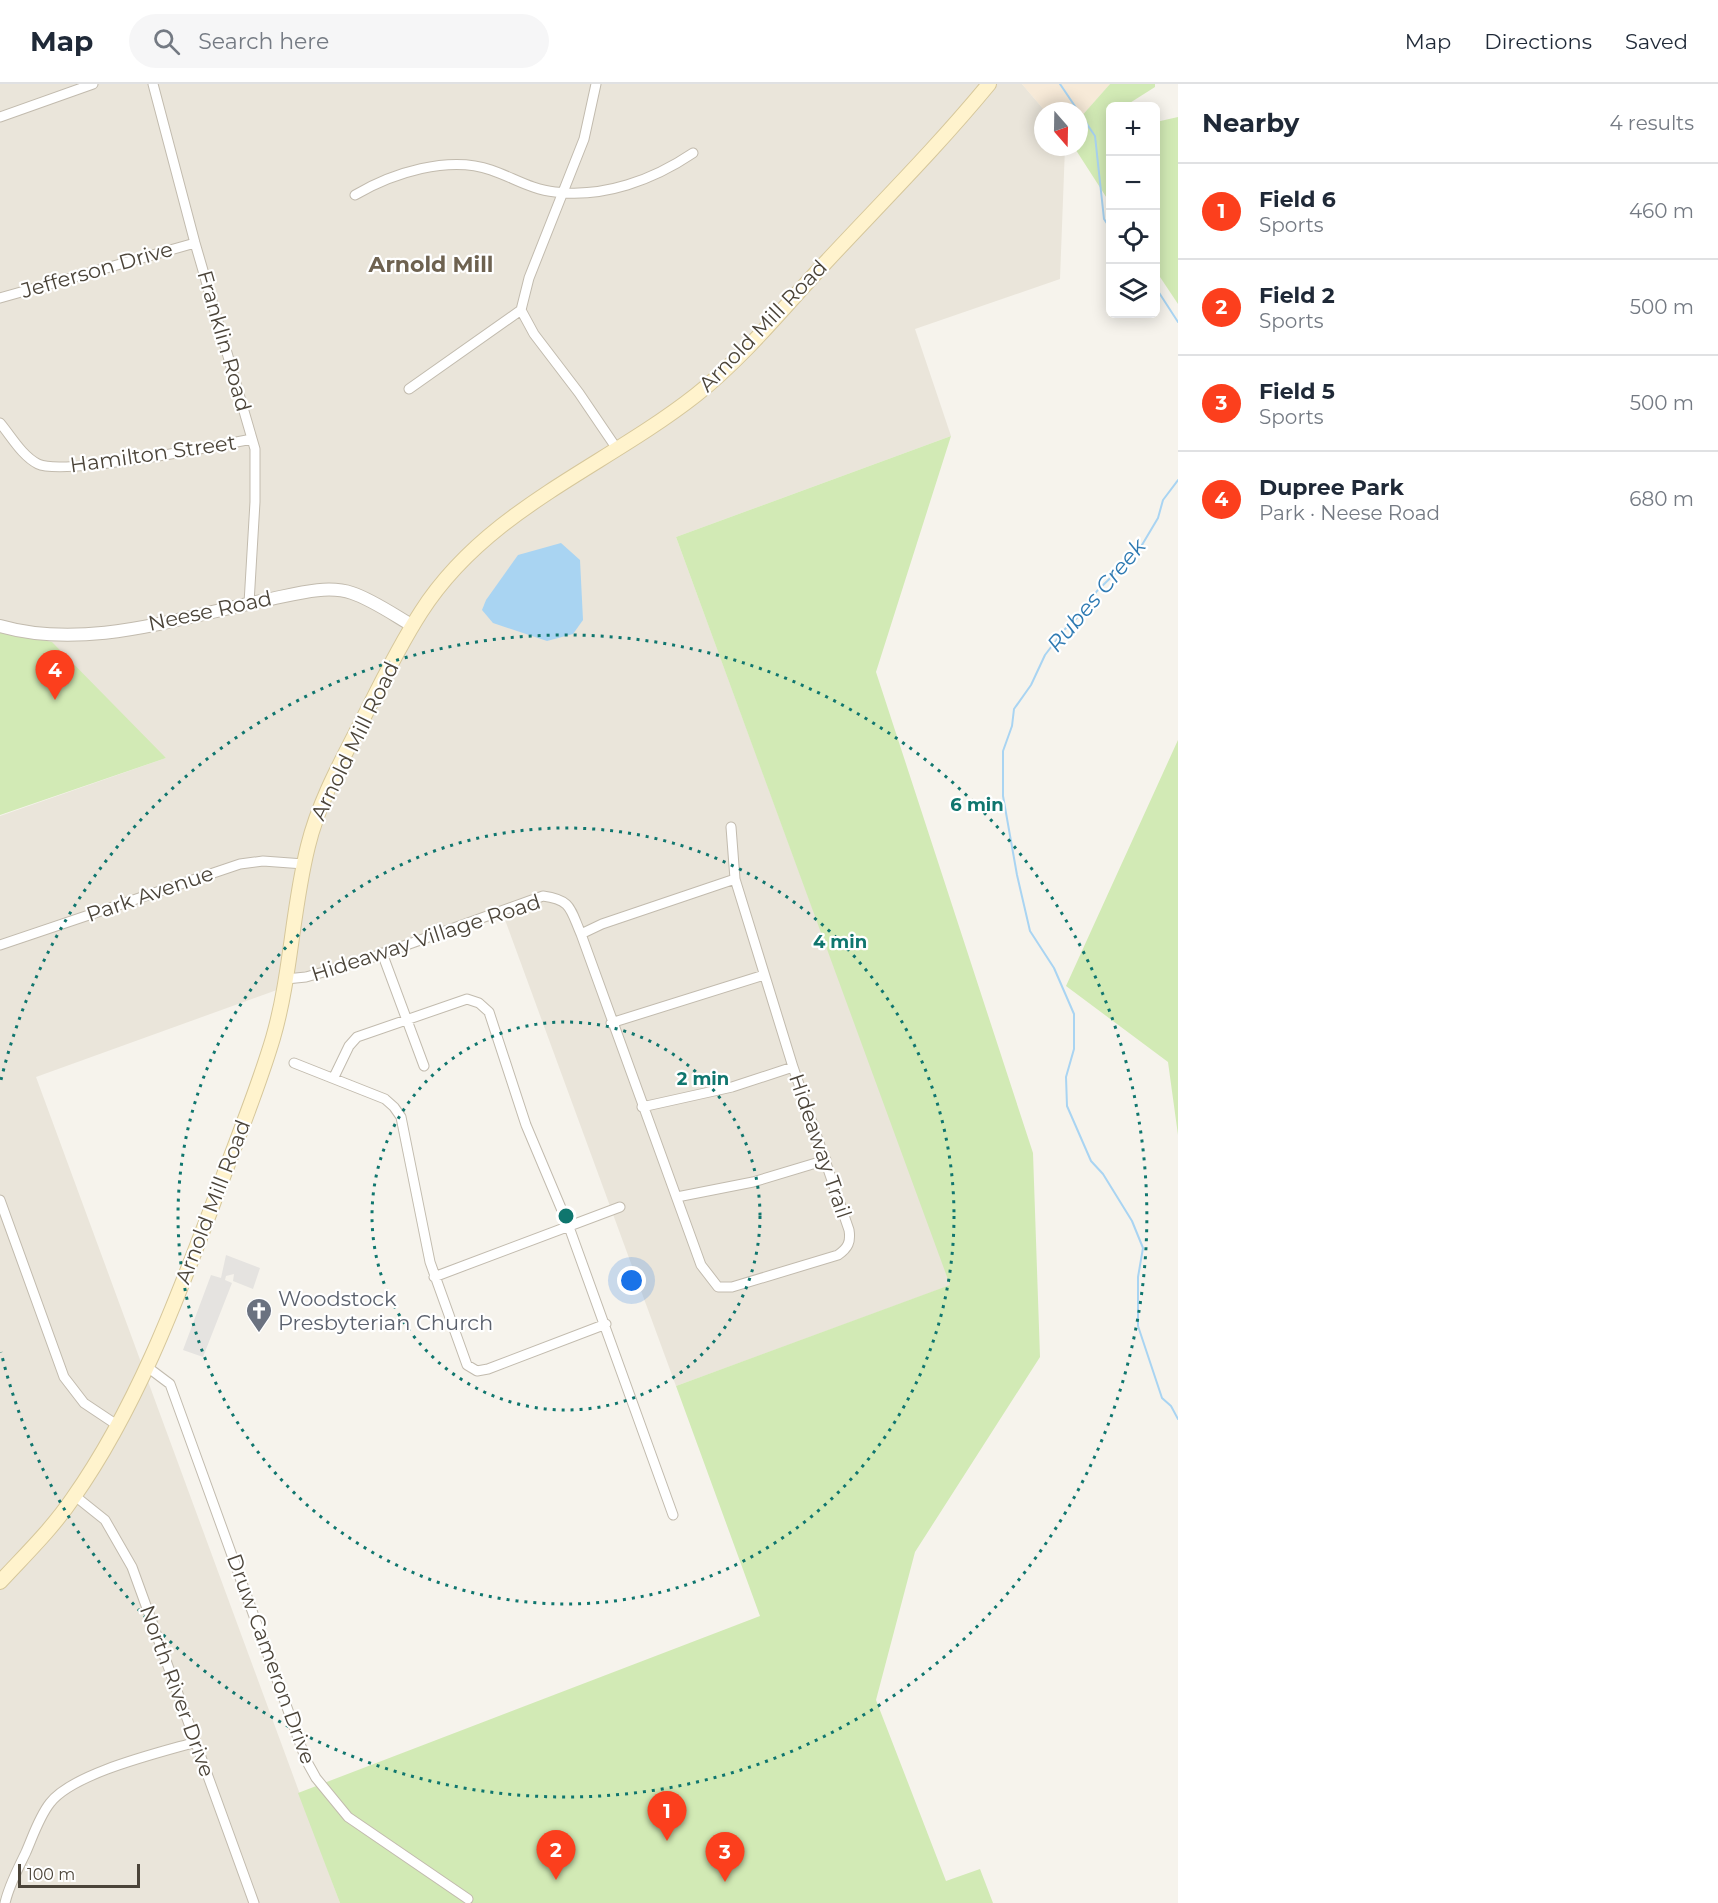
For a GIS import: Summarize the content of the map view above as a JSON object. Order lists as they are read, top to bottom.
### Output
{
  "streets": {
    "main road": ["Arnold Mill Road"],
    "street": [
      "Jefferson Drive",
      "Franklin Road",
      "Hamilton Street",
      "Neese Road",
      "Park Avenue",
      "Hideaway Village Road",
      "Hideaway Trail",
      "Druw Cameron Drive",
      "North River Drive"
    ]
  },
  "crossings": [
    ["Jefferson Drive", "Franklin Road"],
    ["Arnold Mill Road", "Neese Road"],
    ["Arnold Mill Road", "Park Avenue"],
    ["Arnold Mill Road", "Hideaway Village Road"],
    ["Arnold Mill Road", "Druw Cameron Drive"],
    ["Arnold Mill Road", "North River Drive"],
    ["Franklin Road", "Hamilton Street"],
    ["Franklin Road", "Neese Road"],
    ["Hideaway Village Road", "Hideaway Trail"]
  ],
  "districts": ["Arnold Mill"],
  "water": ["Rubes Creek"],
  "places": {
    "church": ["Woodstock Presbyterian Church"]
  },
  "scale_bar": "100 m",
  "north": "bottom",
  "page": {
    "header": "Map",
    "search": "Search here",
    "nav": ["Map", "Directions", "Saved"],
    "heading": ["Nearby", "4 results"],
    "map_buttons": ["+", "−"],
    "list": [
      {
        "mark": "1",
        "name": "Field 6",
        "note": "Sports",
        "value": "460 m"
      },
      {
        "mark": "2",
        "name": "Field 2",
        "note": "Sports",
        "value": "500 m"
      },
      {
        "mark": "3",
        "name": "Field 5",
        "note": "Sports",
        "value": "500 m"
      },
      {
        "mark": "4",
        "name": "Dupree Park",
        "note": "Park · Neese Road",
        "value": "680 m"
      }
    ],
    "pins": [
      "4",
      "1",
      "2",
      "3"
    ],
    "scale": "100 m"
  },
  "rings": ["6 min", "4 min", "2 min"]
}
